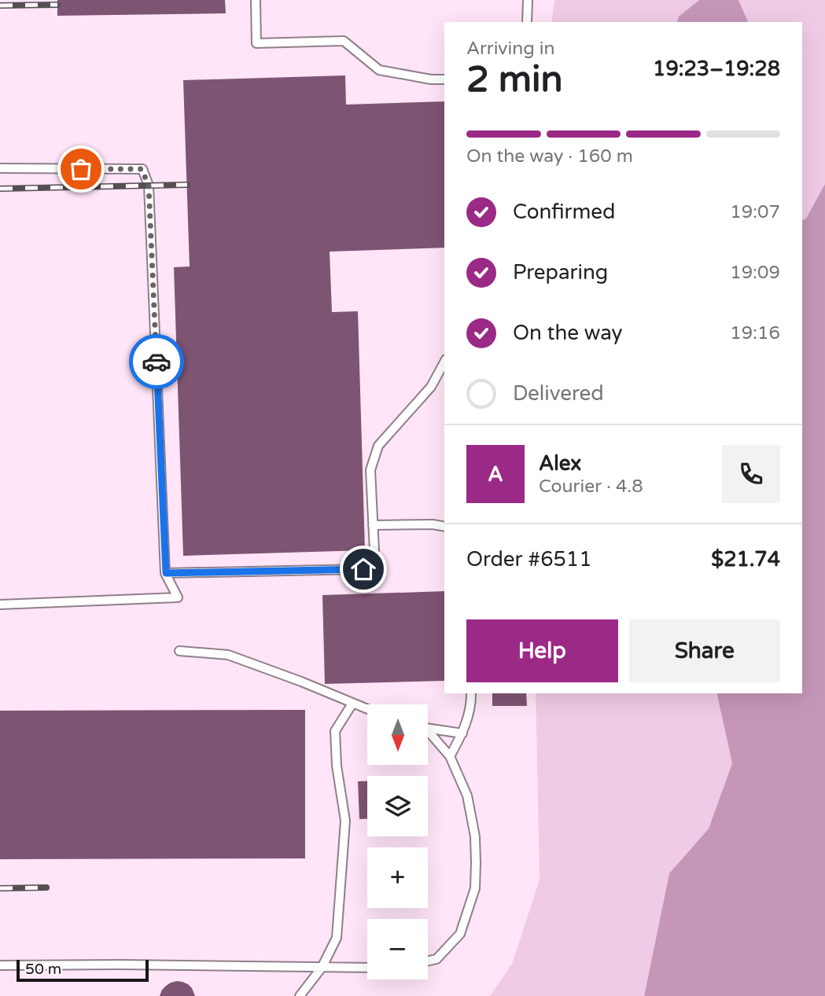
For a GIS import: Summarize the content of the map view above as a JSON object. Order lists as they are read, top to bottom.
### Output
{
  "scale_bar": "50 m",
  "north": "bottom",
  "page": {
    "heading": ["2 min", "Arriving in", "19:23–19:28"],
    "panel": [
      "Alex",
      "Courier · 4.8",
      "Order #6511",
      "$21.74"
    ],
    "bar": "On the way · 160 m",
    "list": [
      ["Confirmed", "19:07"],
      ["Preparing", "19:09"],
      ["On the way", "19:16"],
      "Delivered"
    ],
    "round": "A",
    "buttons": ["Help", "Share"],
    "map_buttons": ["+", "−"],
    "scale": "50 m"
  }
}
